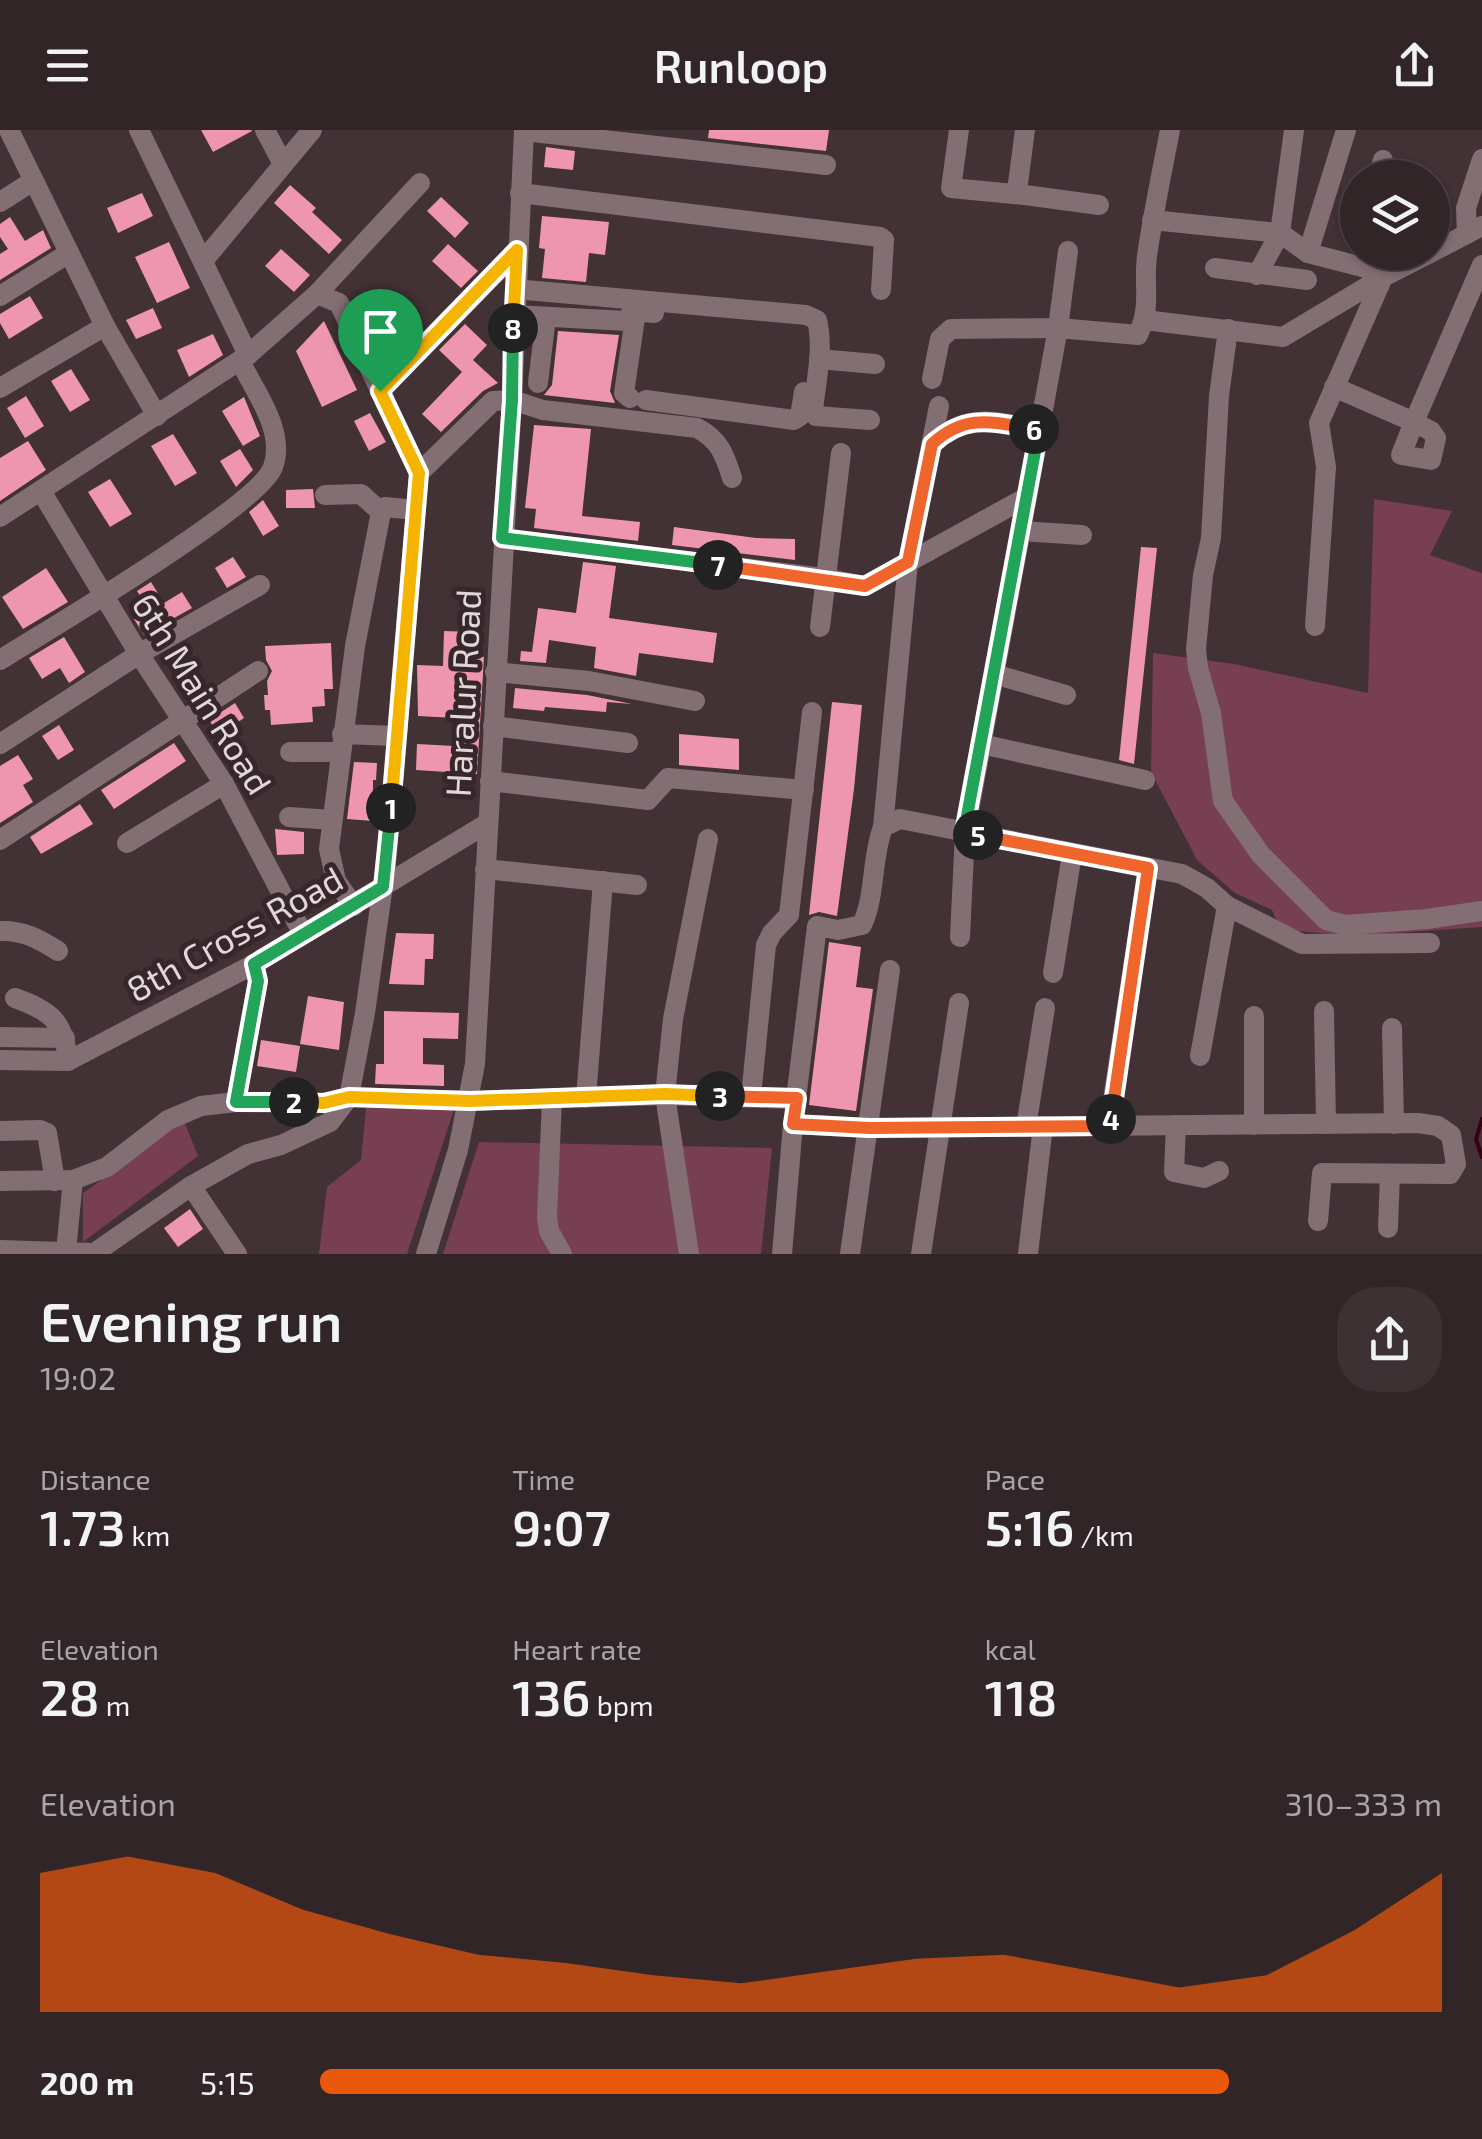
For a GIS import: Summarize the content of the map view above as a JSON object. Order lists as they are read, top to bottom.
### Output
{
  "streets": {
    "street": ["6th Main Road", "Haralur Road", "8th Cross Road"]
  },
  "crossings": [
    ["6th Main Road", "8th Cross Road"],
    ["Haralur Road", "8th Cross Road"]
  ],
  "page": {
    "header": "Runloop",
    "pins": [
      "8",
      "6",
      "7",
      "1",
      "5",
      "3",
      "2",
      "4"
    ],
    "heading": ["Evening run", "19:02"],
    "stats": [
      ["Distance", "1.73 km"],
      ["Time", "9:07"],
      ["Pace", "5:16 /km"],
      ["Elevation", "28 m"],
      ["Heart rate", "136 bpm"],
      ["kcal", "118"]
    ],
    "chart": ["Elevation", "310–333 m"],
    "list": [
      {
        "name": "200 m",
        "note": "5:15"
      }
    ]
  }
}
